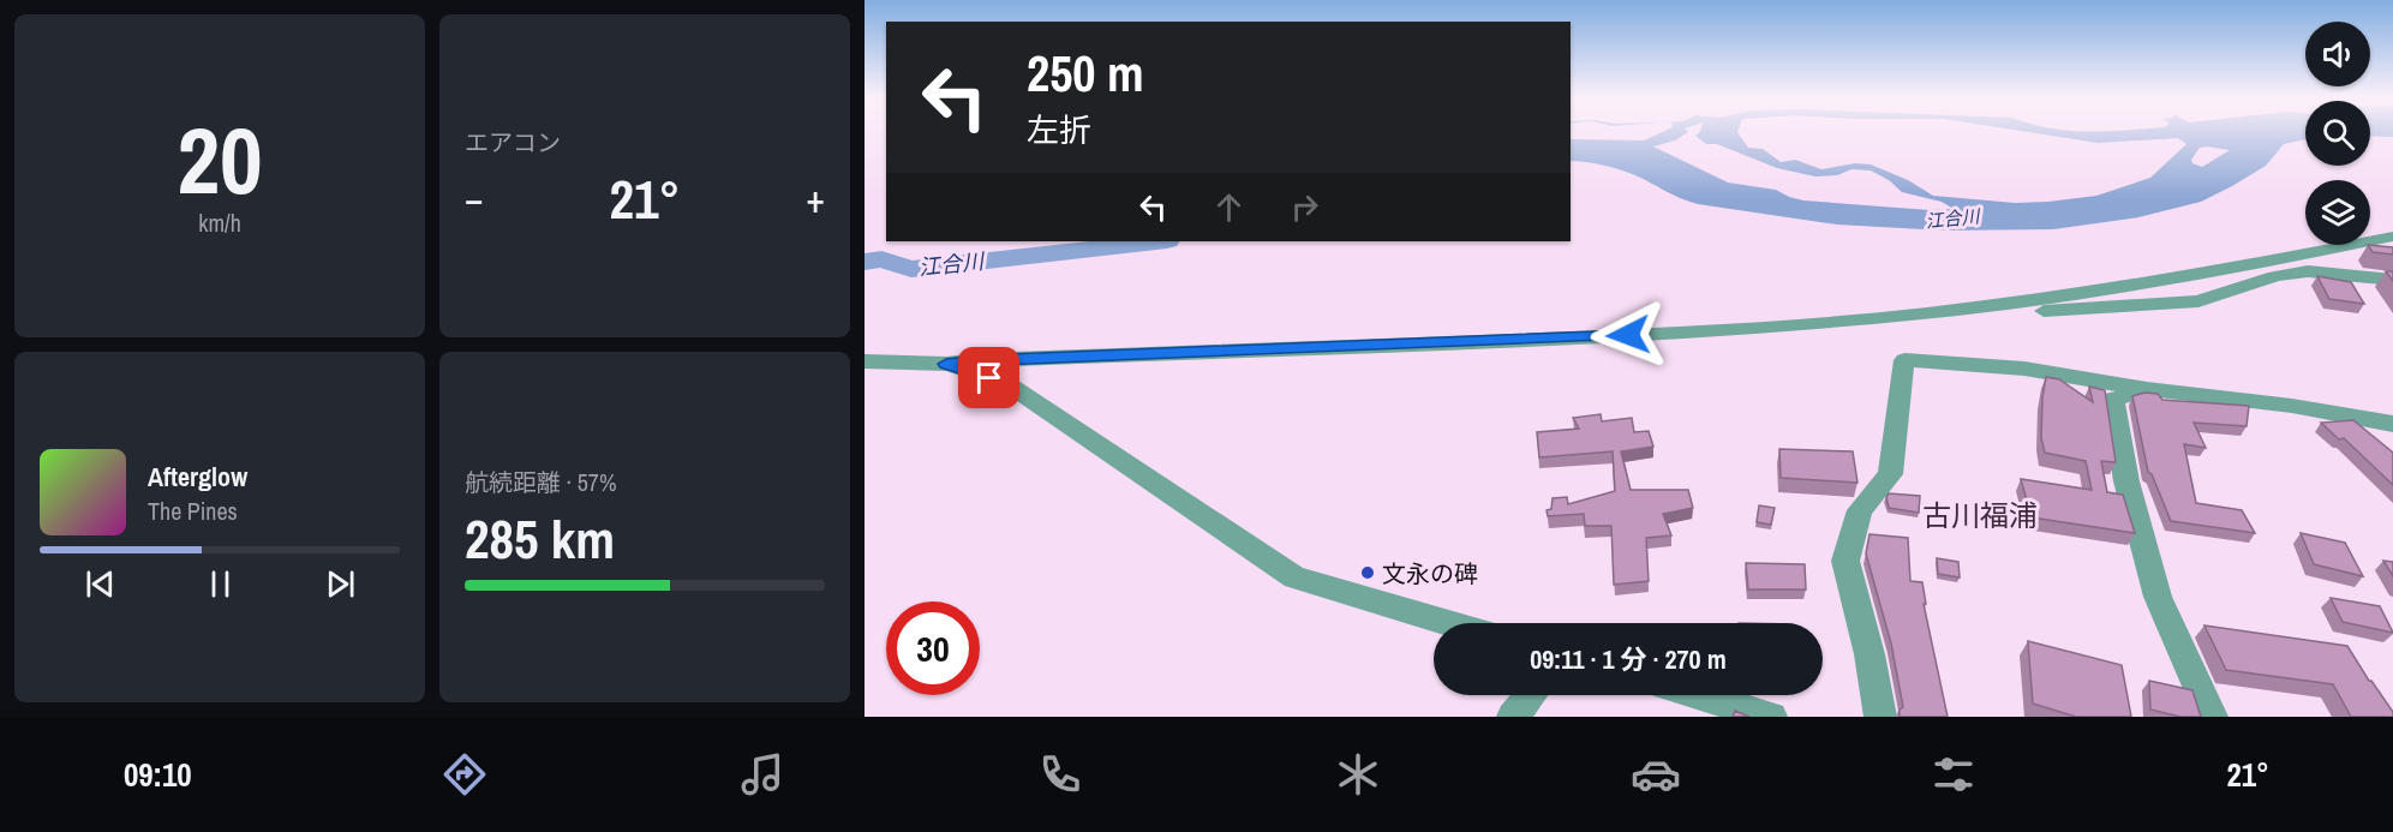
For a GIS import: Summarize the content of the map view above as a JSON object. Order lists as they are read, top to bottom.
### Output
{
  "districts": ["古川福浦"],
  "water": ["江合川"],
  "places": ["文永の碑"],
  "page": {
    "tile": [
      ["20", "km/h"],
      "エアコン",
      ["航続距離 · 57%", "285 km"]
    ],
    "turn": ["250 m", "左折"],
    "heat": ["−", "21°", "+"],
    "song": ["Afterglow", "The Pines"],
    "limit": "30",
    "trip": "09:11 · 1 分 · 270 m",
    "tabs": ["09:10", "21°"]
  }
}
